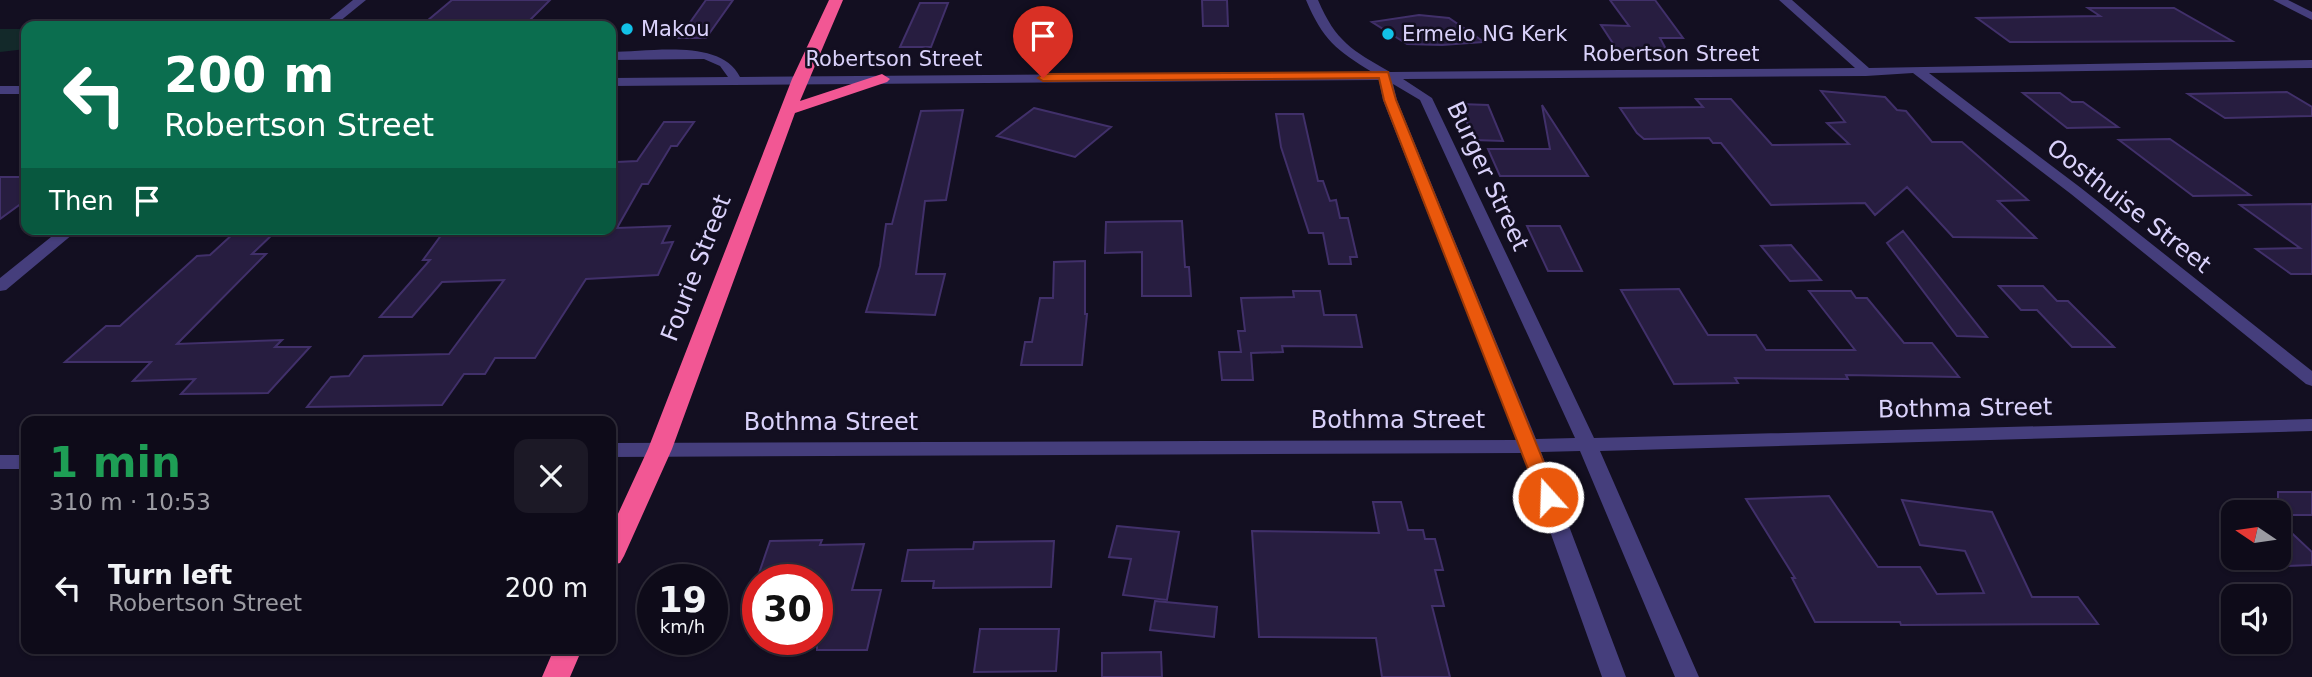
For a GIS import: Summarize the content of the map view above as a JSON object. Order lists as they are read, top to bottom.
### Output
{
  "streets": {
    "highway": ["Fourie Street"],
    "street": [
      "Robertson Street",
      "Burger Street",
      "Oosthuise Street",
      "Bothma Street"
    ]
  },
  "crossings": [
    ["Robertson Street", "Burger Street"],
    ["Robertson Street", "Oosthuise Street"],
    ["Robertson Street", "Fourie Street"],
    ["Burger Street", "Bothma Street"],
    ["Fourie Street", "Bothma Street"]
  ],
  "places": ["Makou", "Ermelo NG Kerk"],
  "north": "left",
  "page": {
    "turn": ["200 m", "Robertson Street"],
    "then": "Then",
    "heading": ["1 min", "310 m · 10:53"],
    "list": [
      {
        "name": "Turn left",
        "note": "Robertson Street",
        "value": "200 m"
      }
    ],
    "speed": "19 km/h",
    "limit": "30"
  }
}
